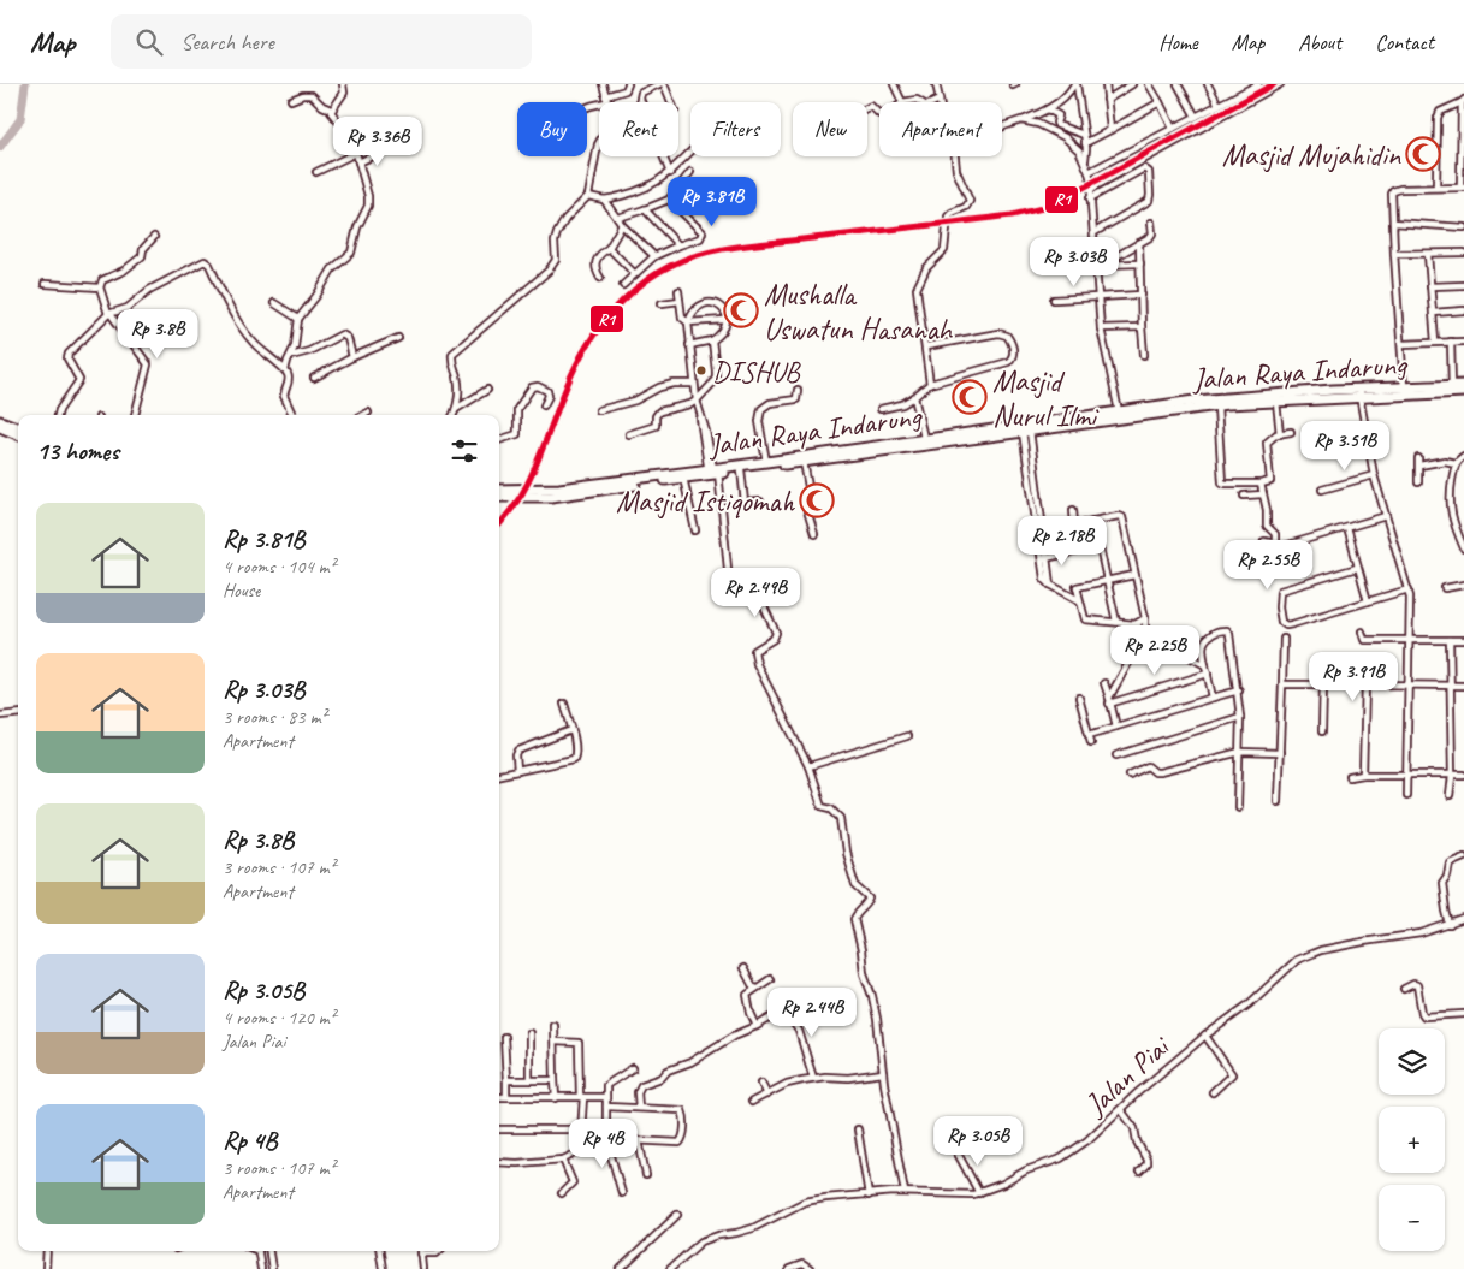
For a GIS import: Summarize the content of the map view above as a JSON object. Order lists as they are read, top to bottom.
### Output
{
  "streets": {
    "highway": ["Jalan Raya Indarung"],
    "street": ["Jalan Piai"]
  },
  "places": {
    "mosque": [
      "Masjid Mujahidin",
      "Mushalla Uswatun Hasanah",
      "Masjid Nurul Ilmi",
      "Masjid Istiqomah"
    ],
    "other": ["DISHUB"]
  },
  "lines": ["transit line R1"],
  "page": {
    "header": "Map",
    "search": "Search here",
    "nav": [
      "Home",
      "Map",
      "About",
      "Contact"
    ],
    "chip": [
      "Buy",
      "Rent",
      "Filters",
      "New",
      "Apartment"
    ],
    "price": [
      "Rp 3.36B",
      "Rp 3.81B",
      "Rp 3.03B",
      "Rp 3.8B",
      "Rp 3.51B",
      "Rp 2.18B",
      "Rp 2.55B",
      "Rp 2.49B",
      "Rp 2.25B",
      "Rp 3.91B",
      "Rp 2.44B",
      "Rp 3.05B",
      "Rp 4B"
    ],
    "heading": "13 homes",
    "list": [
      {
        "name": "Rp 3.81B",
        "note": "4 rooms · 104 m² · House"
      },
      {
        "name": "Rp 3.03B",
        "note": "3 rooms · 83 m² · Apartment"
      },
      {
        "name": "Rp 3.8B",
        "note": "3 rooms · 107 m² · Apartment"
      },
      {
        "name": "Rp 3.05B",
        "note": "4 rooms · 120 m² · Jalan Piai"
      },
      {
        "name": "Rp 4B",
        "note": "3 rooms · 107 m² · Apartment"
      }
    ],
    "map_buttons": ["+", "−"]
  }
}
